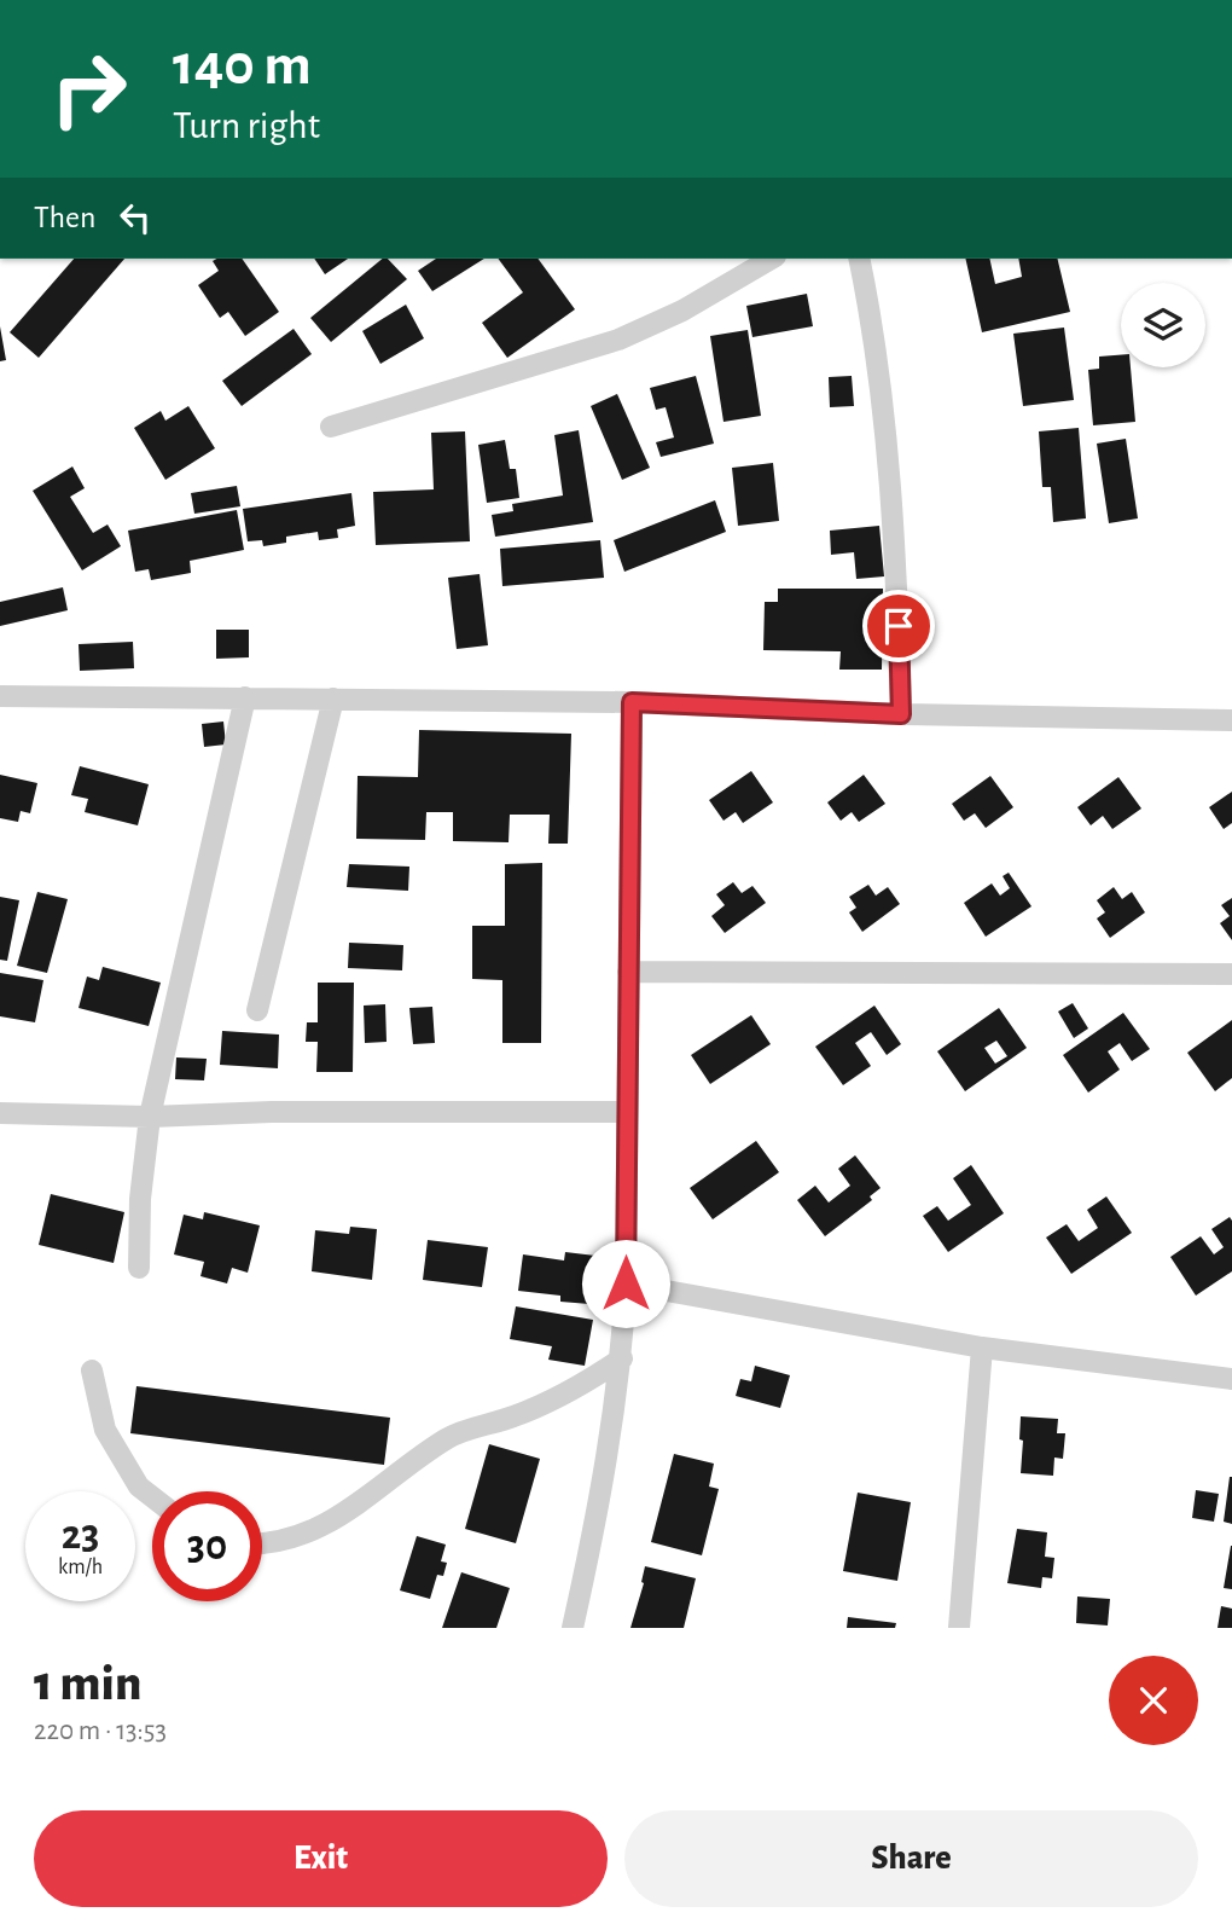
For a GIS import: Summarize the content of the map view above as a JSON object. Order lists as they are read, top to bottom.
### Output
{
  "page": {
    "turn": ["140 m", "Turn right"],
    "then": "Then",
    "speed": "23 km/h",
    "limit": "30",
    "heading": ["1 min", "220 m · 13:53"],
    "buttons": ["Exit", "Share"]
  }
}
